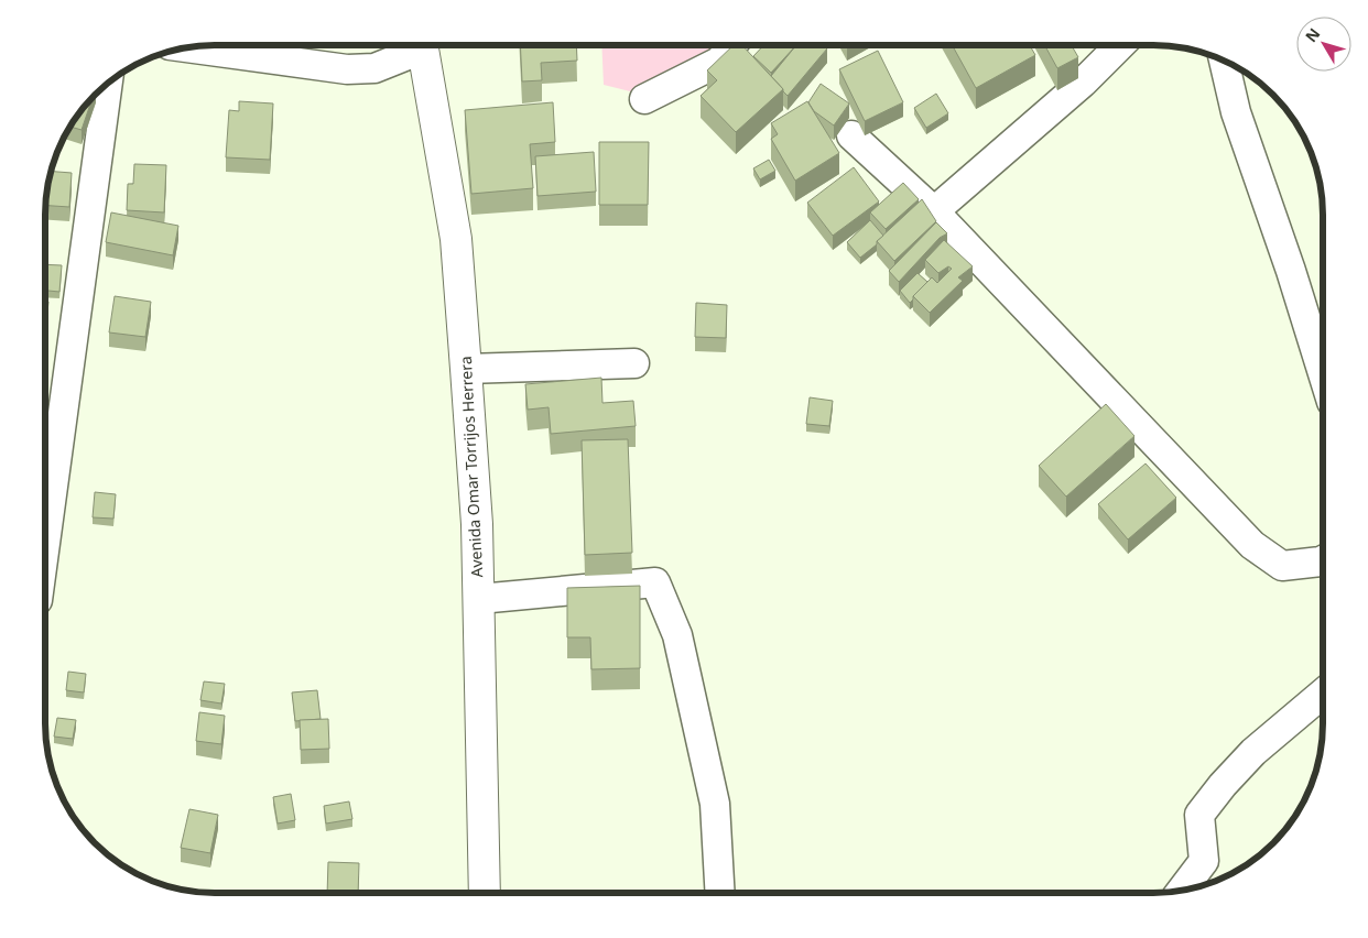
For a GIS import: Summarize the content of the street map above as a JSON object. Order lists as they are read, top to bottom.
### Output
{
  "streets": {
    "street": ["Avenida Omar Torrijos Herrera"]
  },
  "north": "top left"
}
